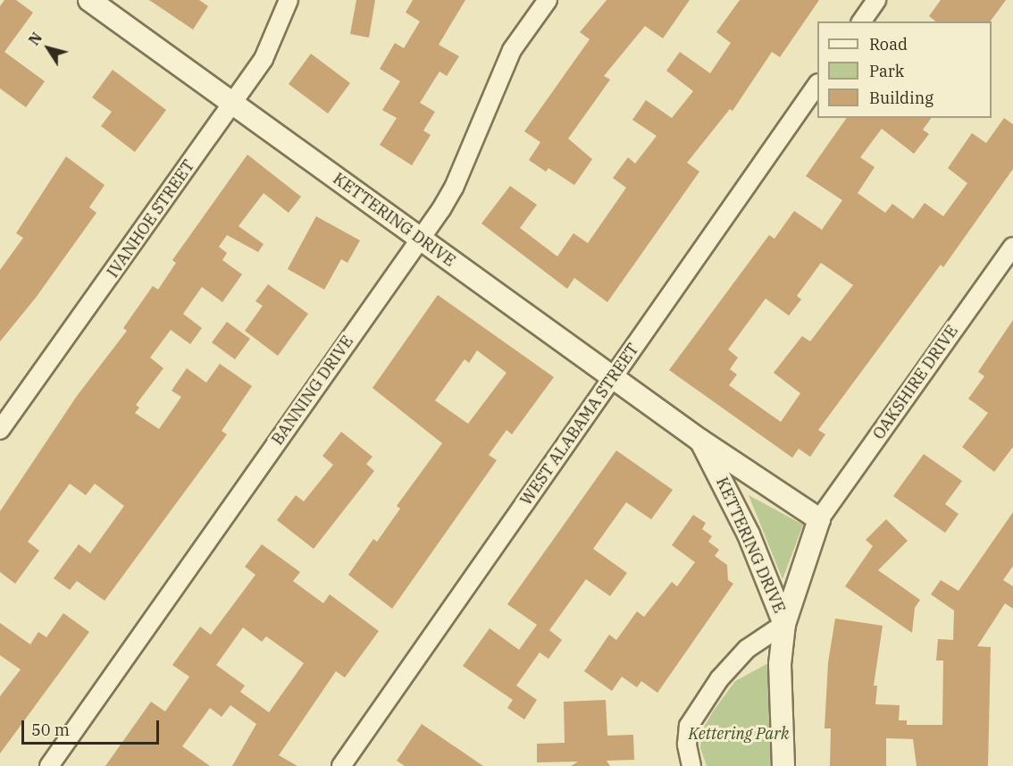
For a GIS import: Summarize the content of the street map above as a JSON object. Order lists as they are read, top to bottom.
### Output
{
  "streets": {
    "street": [
      "IVANHOE STREET",
      "KETTERING DRIVE",
      "OAKSHIRE DRIVE",
      "BANNING DRIVE",
      "WEST ALABAMA STREET"
    ]
  },
  "crossings": [
    ["IVANHOE STREET", "KETTERING DRIVE"],
    ["KETTERING DRIVE", "OAKSHIRE DRIVE"],
    ["KETTERING DRIVE", "BANNING DRIVE"],
    ["KETTERING DRIVE", "WEST ALABAMA STREET"]
  ],
  "parks": ["Kettering Park"],
  "legend": ["Road", "Park", "Building"],
  "scale_bar": "50 m",
  "north": "top left"
}
